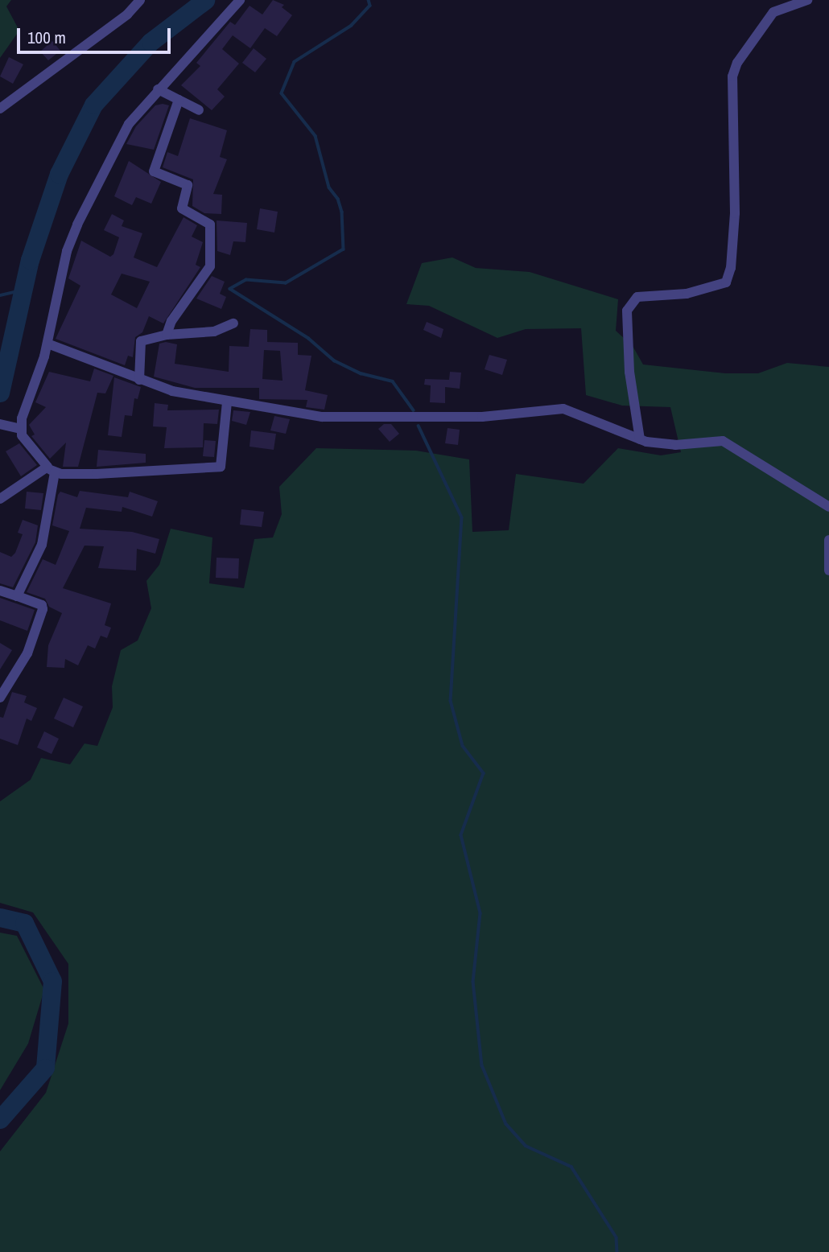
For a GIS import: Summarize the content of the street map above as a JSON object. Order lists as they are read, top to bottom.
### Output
{
  "scale_bar": "100 m"
}
